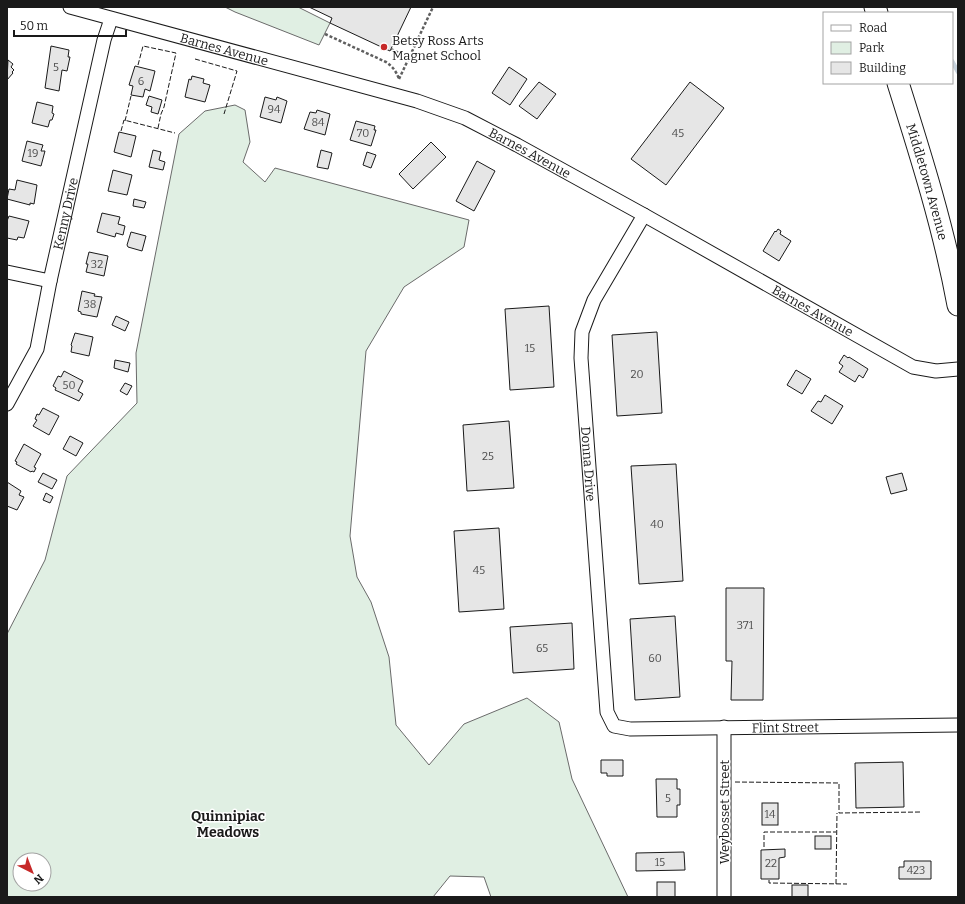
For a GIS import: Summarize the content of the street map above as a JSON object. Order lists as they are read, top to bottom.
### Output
{
  "streets": {
    "main road": ["Middletown Avenue"],
    "street": [
      "Barnes Avenue",
      "Kenny Drive",
      "Donna Drive",
      "Flint Street",
      "Weybosset Street"
    ]
  },
  "crossings": [
    ["Barnes Avenue", "Kenny Drive"],
    ["Barnes Avenue", "Donna Drive"],
    ["Donna Drive", "Flint Street"],
    ["Flint Street", "Weybosset Street"]
  ],
  "districts": ["Quinnipiac Meadows"],
  "places": ["Betsy Ross Arts Magnet School"],
  "house_numbers": [
    "5",
    "6",
    "94",
    "84",
    "70",
    "45",
    "19",
    "32",
    "38",
    "15",
    "20",
    "50",
    "25",
    "40",
    "45",
    "371",
    "65",
    "60",
    "5",
    "14",
    "15",
    "22",
    "423"
  ],
  "legend": ["Road", "Park", "Building"],
  "scale_bar": "50 m",
  "north": "bottom right"
}
